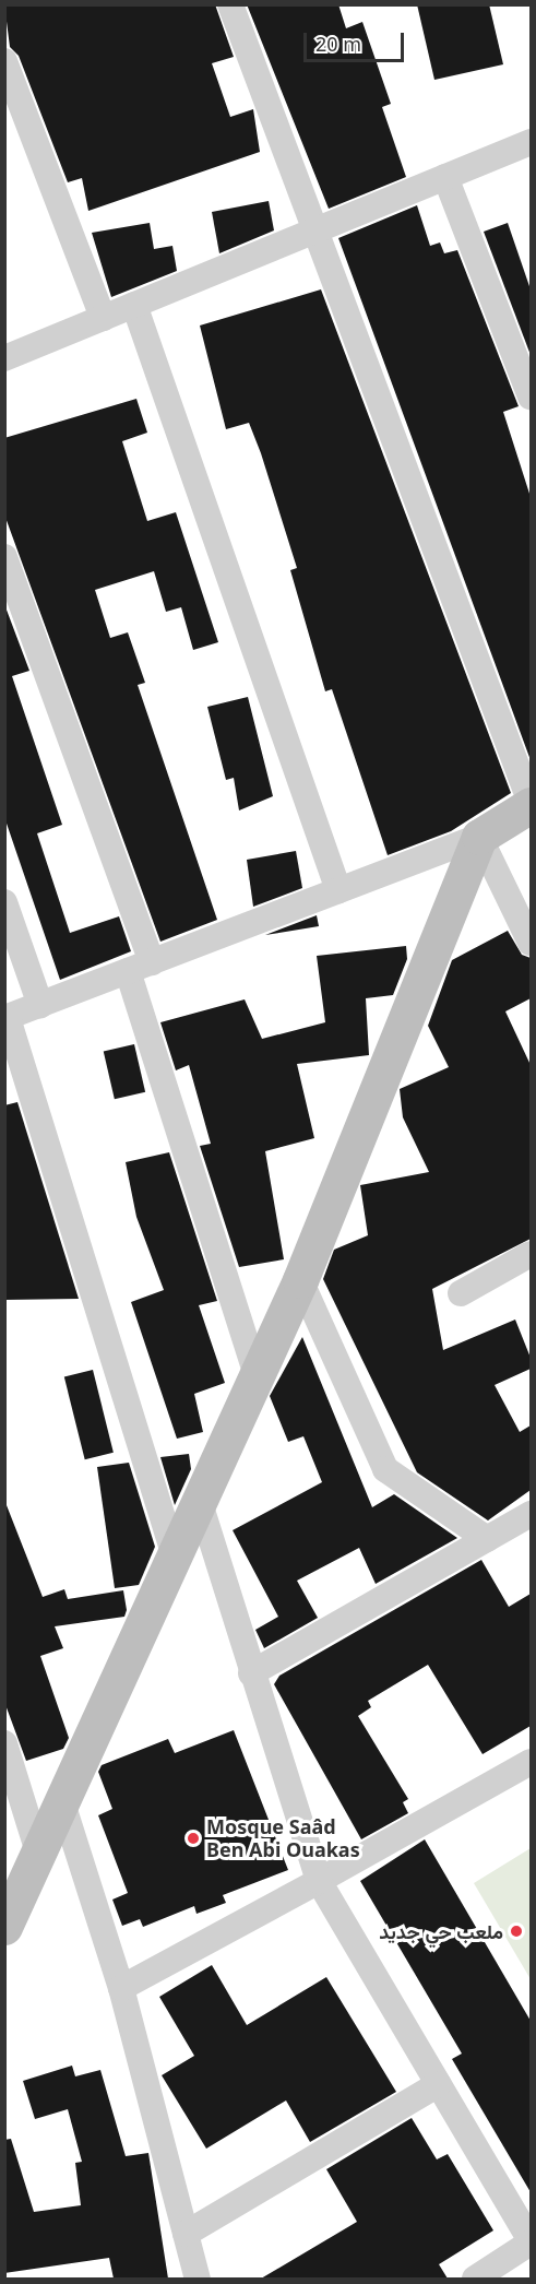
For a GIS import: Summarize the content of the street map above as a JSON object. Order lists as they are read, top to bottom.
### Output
{
  "places": ["Mosque Saâd Ben Abi Ouakas", "ملعب حي جديد"],
  "scale_bar": "20 m"
}
